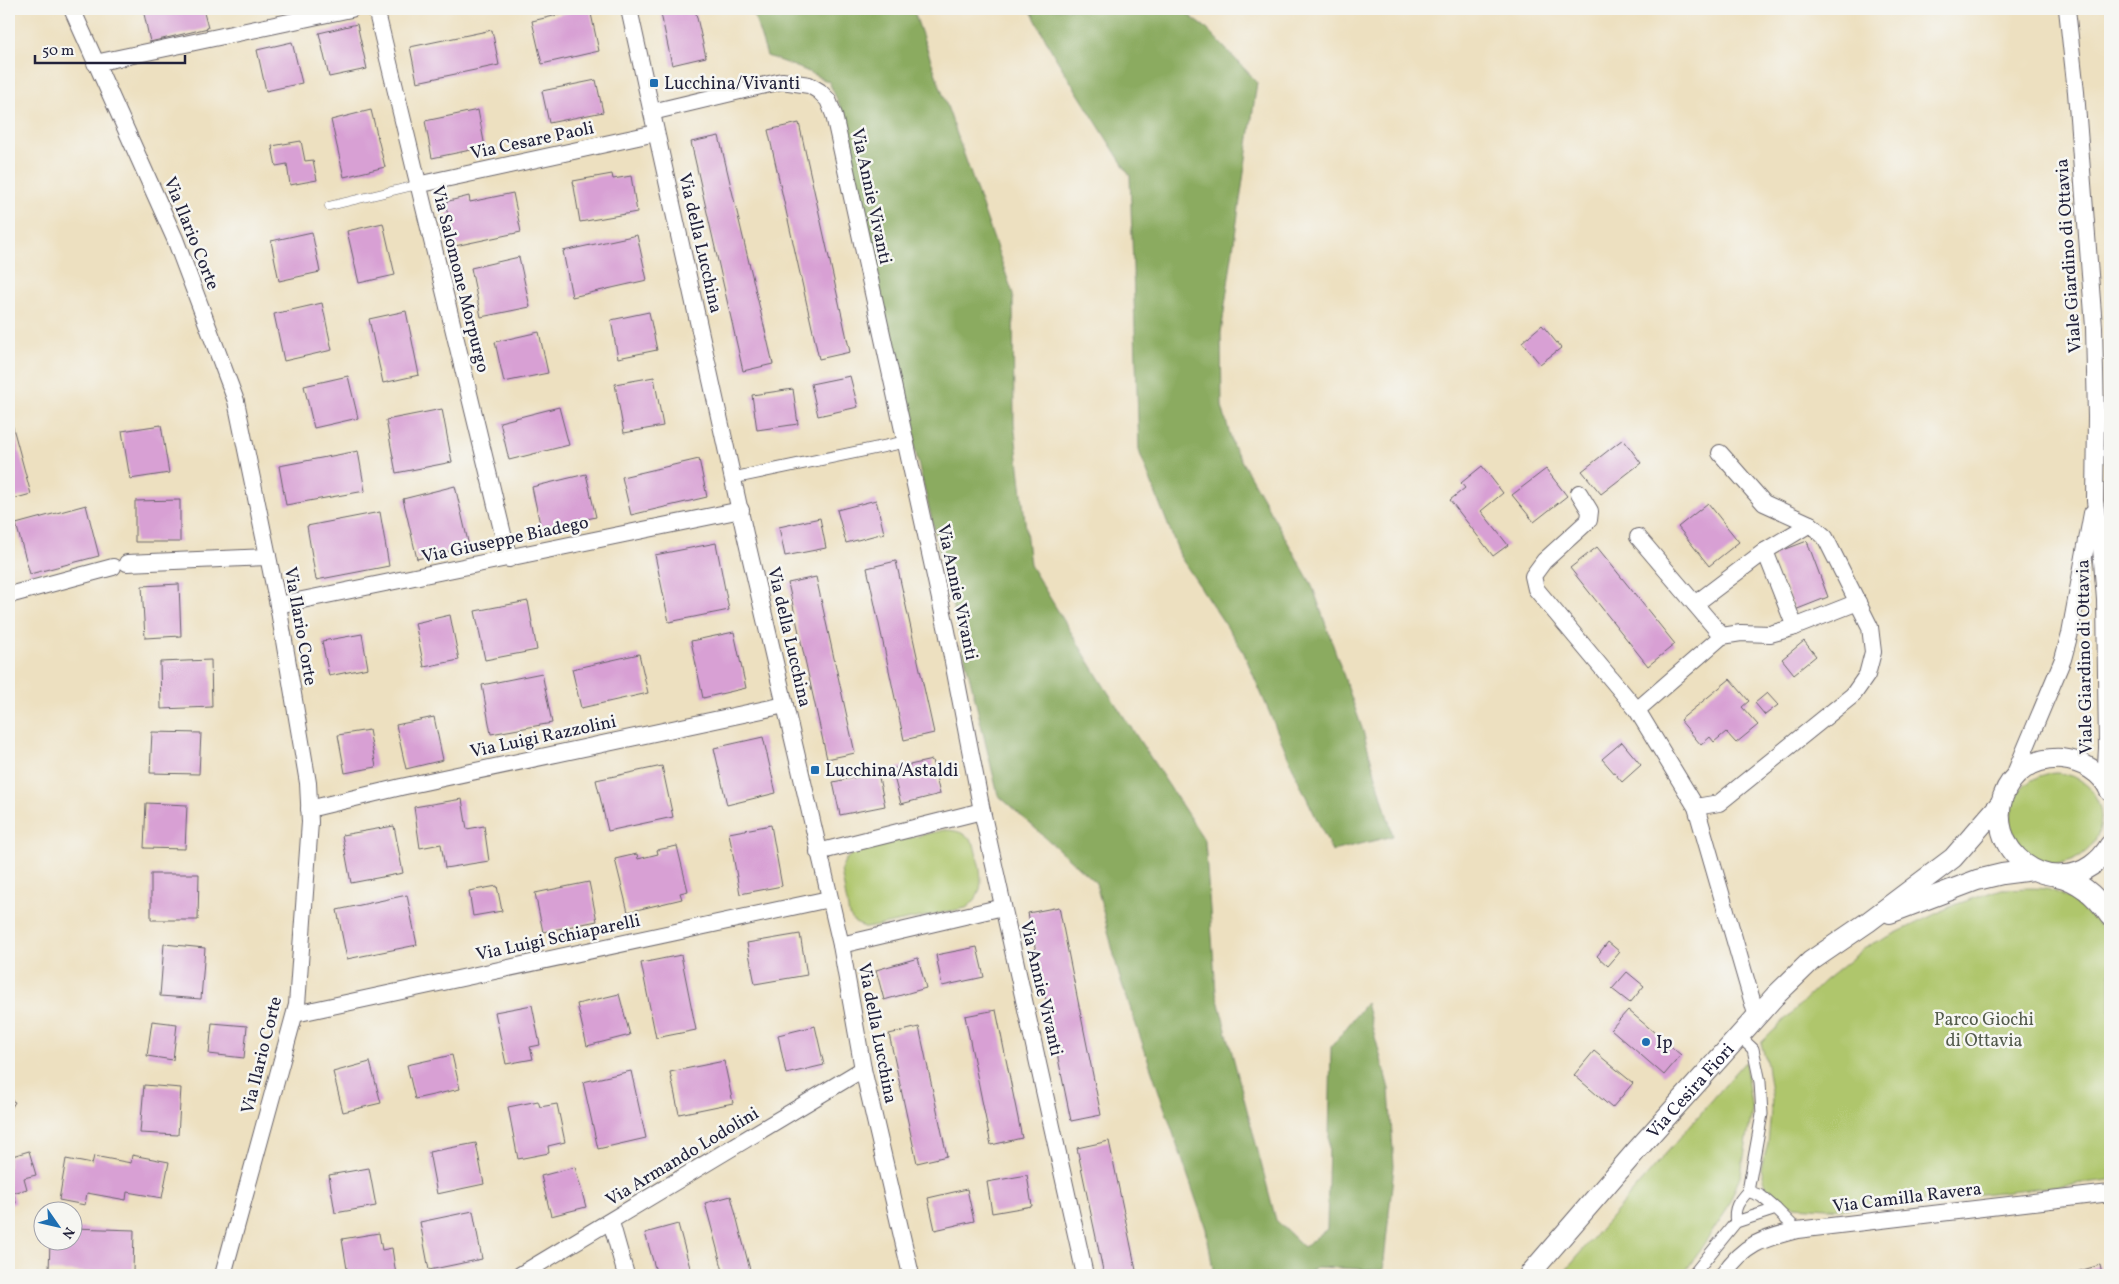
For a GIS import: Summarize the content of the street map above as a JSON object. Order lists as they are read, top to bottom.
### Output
{
  "streets": {
    "street": [
      "Via Cesare Paoli",
      "Via Annie Vivanti",
      "Via Ilario Corte",
      "Via della Lucchina",
      "Viale Giardino di Ottavia",
      "Via Salomone Morpurgo",
      "Via Giuseppe Biadego",
      "Via Luigi Razzolini",
      "Via Luigi Schiaparelli",
      "Via Cesira Fiori",
      "Via Armando Lodolini",
      "Via Camilla Ravera"
    ]
  },
  "crossings": [
    ["Via Cesare Paoli", "Via della Lucchina"],
    ["Via Cesare Paoli", "Via Salomone Morpurgo"],
    ["Via Annie Vivanti", "Via della Lucchina"],
    ["Via Ilario Corte", "Via Giuseppe Biadego"],
    ["Via Ilario Corte", "Via Luigi Razzolini"],
    ["Via Ilario Corte", "Via Luigi Schiaparelli"],
    ["Via della Lucchina", "Via Giuseppe Biadego"],
    ["Via della Lucchina", "Via Luigi Razzolini"],
    ["Via della Lucchina", "Via Luigi Schiaparelli"],
    ["Via della Lucchina", "Via Armando Lodolini"],
    ["Via Salomone Morpurgo", "Via Giuseppe Biadego"]
  ],
  "parks": ["Parco Giochi di Ottavia"],
  "places": {
    "transit": ["Lucchina/Vivanti", "Lucchina/Astaldi"],
    "other": ["Ip"]
  },
  "scale_bar": "50 m",
  "north": "bottom right"
}
